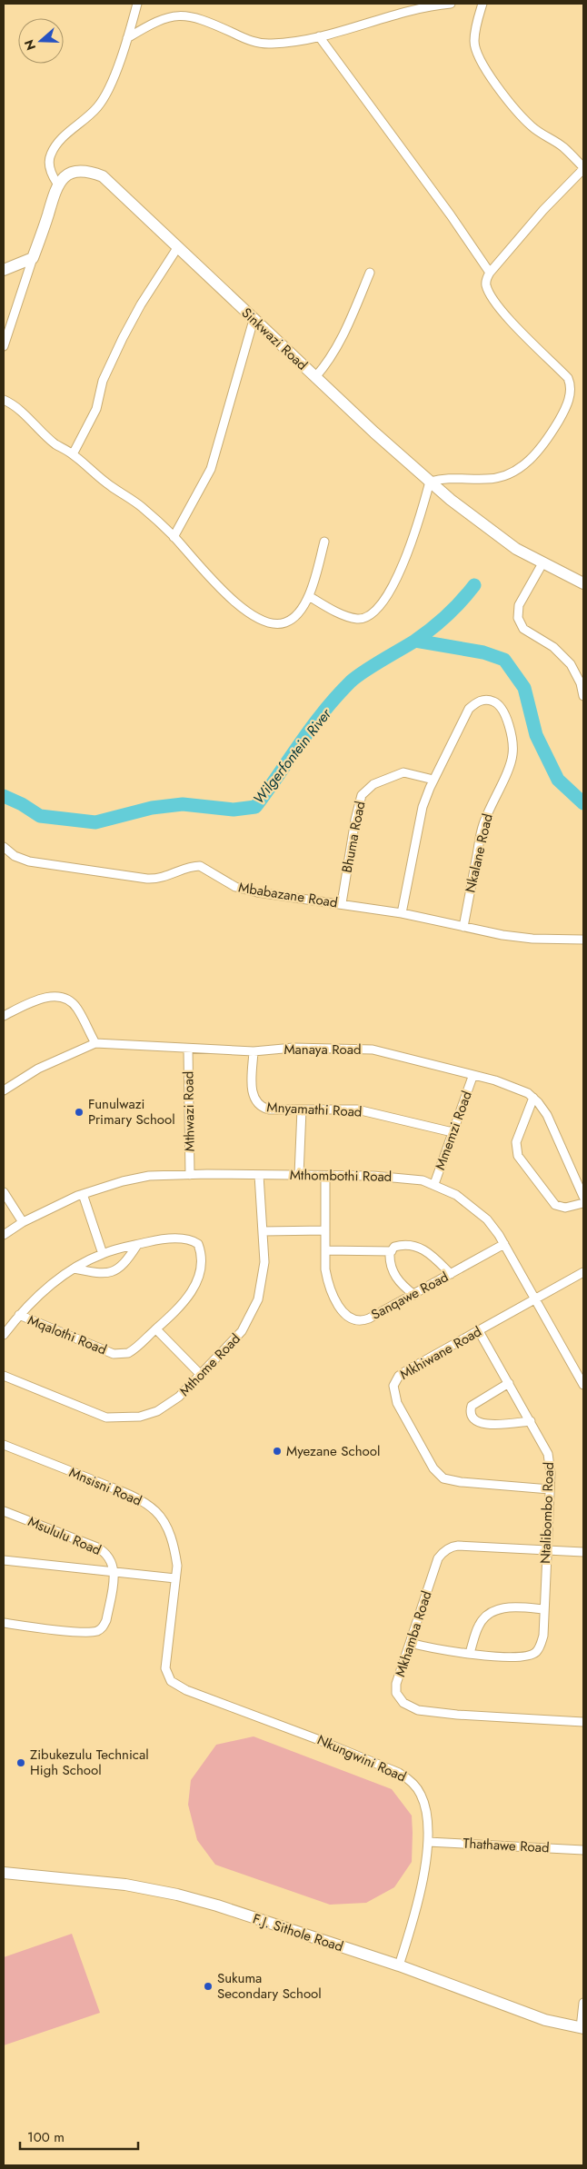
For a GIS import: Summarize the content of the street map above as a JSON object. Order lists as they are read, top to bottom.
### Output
{
  "streets": {
    "street": [
      "Sinkwazi Road",
      "Bhuma Road",
      "Nkalane Road",
      "Mbabazane Road",
      "Manaya Road",
      "Mnyamathi Road",
      "Mthwazi Road",
      "Mmemzi Road",
      "Mthombothi Road",
      "Sanqawe Road",
      "Mqalothi Road",
      "Mkhiwane Road",
      "Mthome Road",
      "Mnsisni Road",
      "Ntalibombo Road",
      "Msululu Road",
      "Mkhamba Road",
      "Nkungwini Road",
      "Thathawe Road",
      "F.J. Sithole Road"
    ]
  },
  "crossings": [
    ["Bhuma Road", "Nkalane Road"],
    ["Bhuma Road", "Mbabazane Road"],
    ["Nkalane Road", "Mbabazane Road"],
    ["Manaya Road", "Mnyamathi Road"],
    ["Manaya Road", "Mthwazi Road"],
    ["Manaya Road", "Mmemzi Road"],
    ["Mnyamathi Road", "Mmemzi Road"],
    ["Mthwazi Road", "Mthombothi Road"],
    ["Mmemzi Road", "Mthombothi Road"],
    ["Mthombothi Road", "Sanqawe Road"],
    ["Mthombothi Road", "Mkhiwane Road"],
    ["Mthombothi Road", "Mthome Road"],
    ["Mkhiwane Road", "Ntalibombo Road"],
    ["Mnsisni Road", "Msululu Road"],
    ["Mnsisni Road", "Nkungwini Road"],
    ["Ntalibombo Road", "Mkhamba Road"],
    ["Nkungwini Road", "Thathawe Road"],
    ["Nkungwini Road", "F.J. Sithole Road"]
  ],
  "water": ["Wilgerfontein River"],
  "places": [
    "Funulwazi Primary School",
    "Myezane School",
    "Zibukezulu Technical High School",
    "Sukuma Secondary School"
  ],
  "scale_bar": "100 m",
  "north": "left"
}
